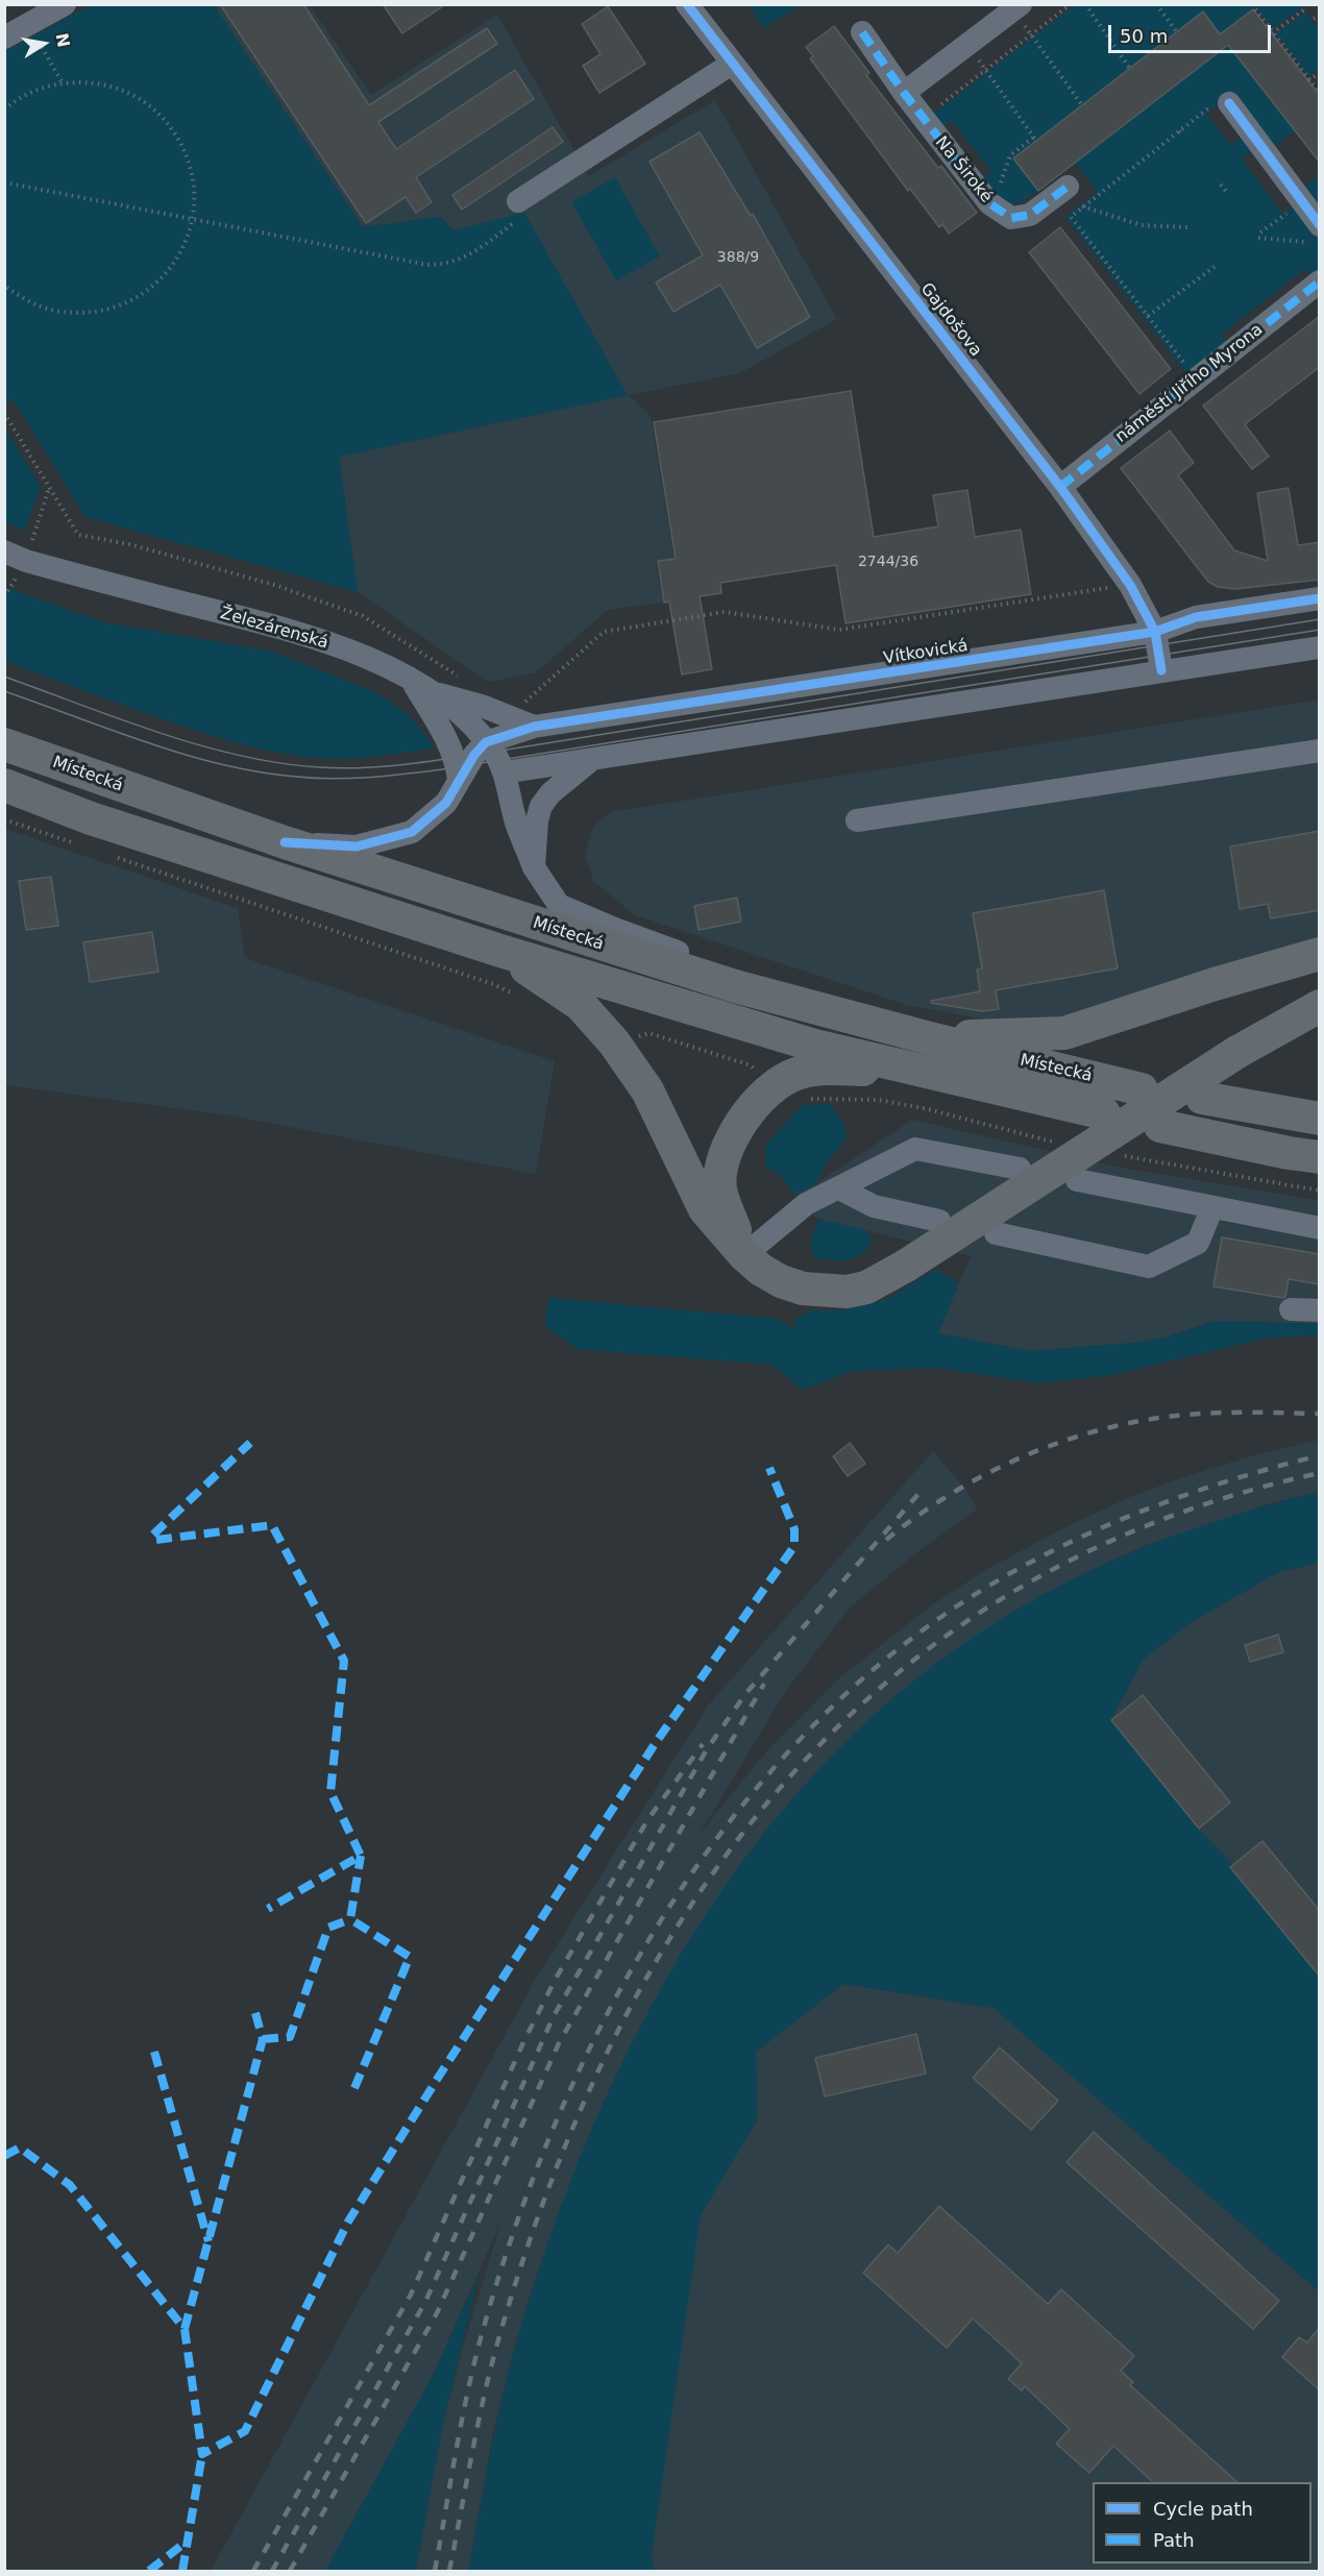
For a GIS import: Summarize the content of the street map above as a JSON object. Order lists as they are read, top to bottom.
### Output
{
  "streets": {
    "highway": ["Místecká"],
    "street": [
      "Na Široké",
      "Gajdošova",
      "náměstí Jiřího Myrona",
      "Železárenská",
      "Vítkovická"
    ]
  },
  "crossings": [
    ["Gajdošova", "náměstí Jiřího Myrona"],
    ["Gajdošova", "Vítkovická"],
    ["Železárenská", "Vítkovická"],
    ["Železárenská", "Místecká"]
  ],
  "house_numbers": ["388/9", "2744/36"],
  "legend": ["Cycle path", "Path"],
  "scale_bar": "50 m",
  "north": "right"
}
